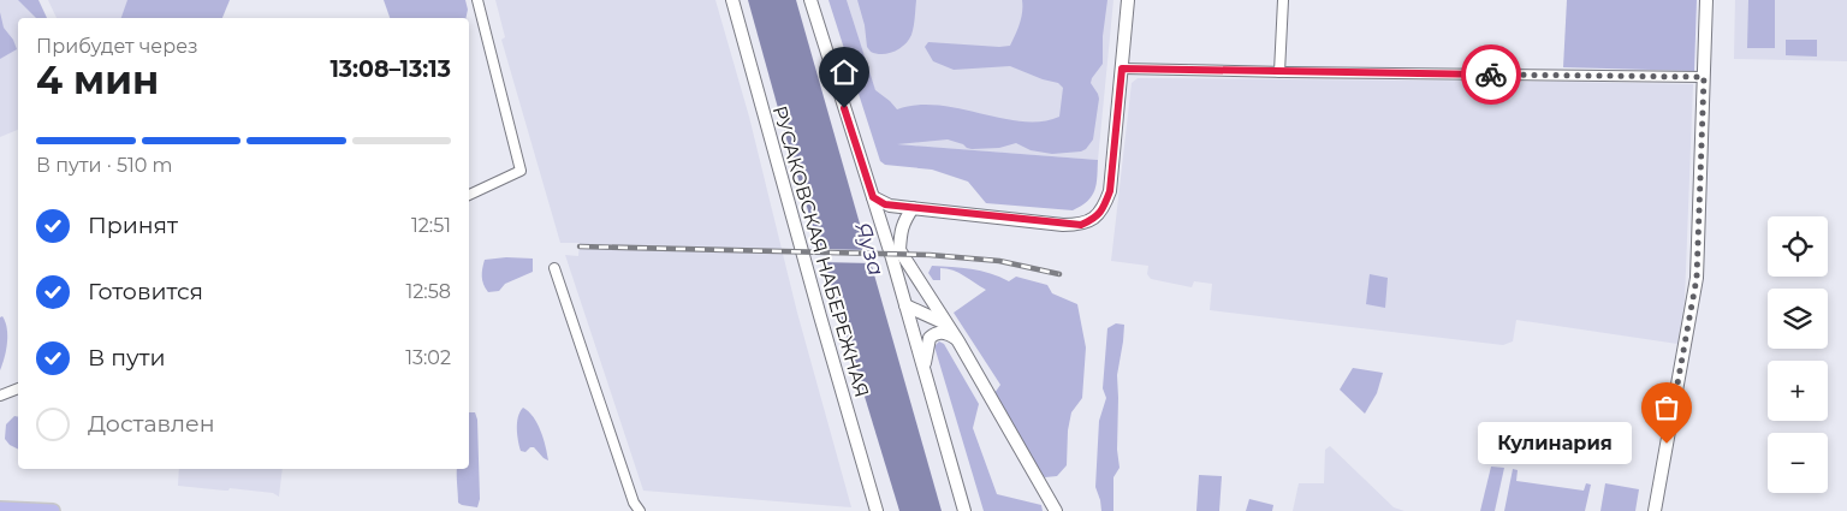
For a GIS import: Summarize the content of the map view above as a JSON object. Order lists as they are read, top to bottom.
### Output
{
  "streets": {
    "main road": ["РУСАКОВСКАЯ НАБЕРЕЖНАЯ"]
  },
  "water": ["Яуза"],
  "places": ["Кулинария"],
  "page": {
    "heading": ["4 мин", "Прибудет через", "13:08–13:13"],
    "bar": "В пути · 510 m",
    "list": [
      ["Принят", "12:51"],
      ["Готовится", "12:58"],
      ["В пути", "13:02"],
      "Доставлен"
    ],
    "map_buttons": ["+", "−"],
    "bubble": "Кулинария"
  }
}
